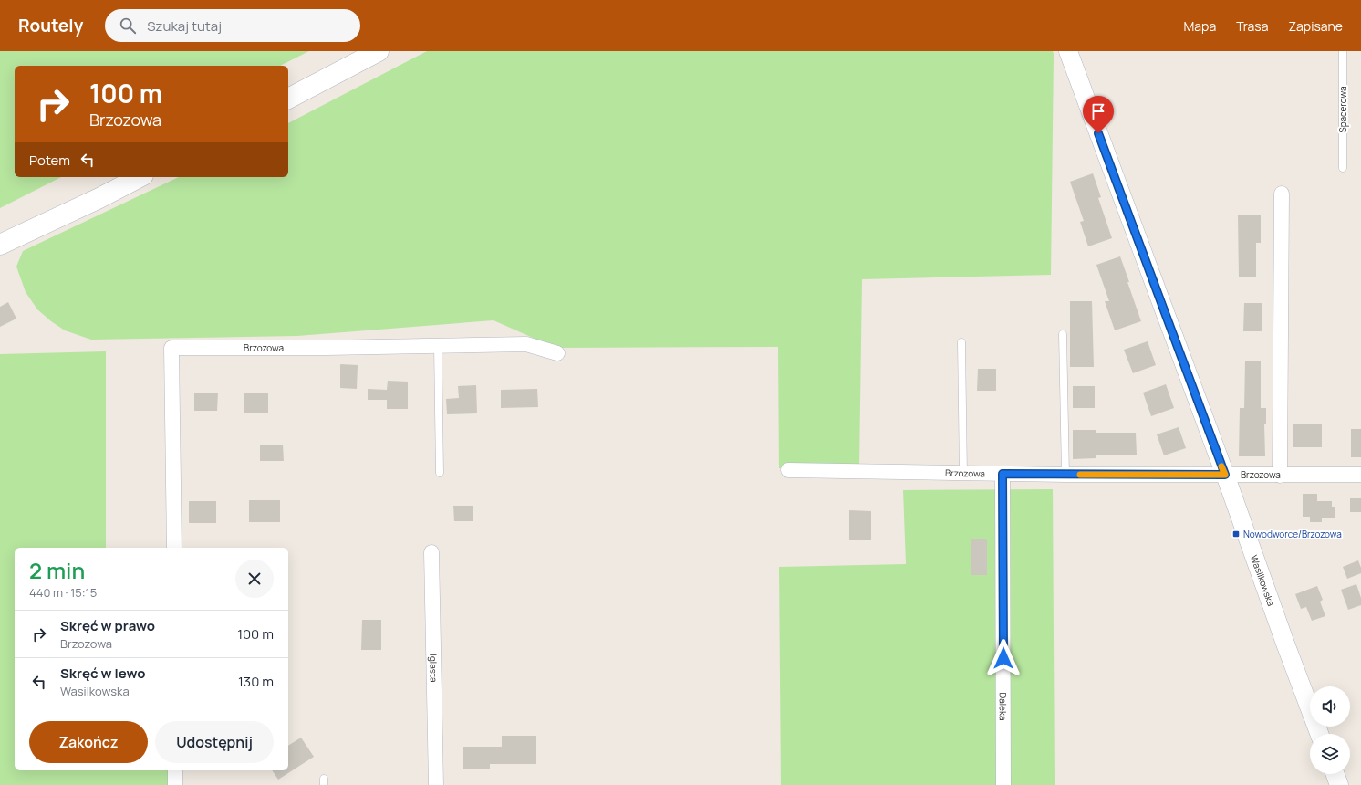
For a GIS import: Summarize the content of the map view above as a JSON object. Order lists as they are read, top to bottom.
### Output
{
  "streets": {
    "street": [
      "Brzozowa",
      "Wasilkowska",
      "Iglasta",
      "Daleka"
    ],
    "lane": ["Spacerowa"]
  },
  "crossings": [
    ["Brzozowa", "Wasilkowska"],
    ["Brzozowa", "Daleka"]
  ],
  "places": {
    "transit": ["Nowodworce/Brzozowa"]
  },
  "page": {
    "header": "Routely",
    "search": "Szukaj tutaj",
    "nav": ["Mapa", "Trasa", "Zapisane"],
    "turn": ["100 m", "Brzozowa"],
    "then": "Potem",
    "heading": ["2 min", "440 m · 15:15"],
    "list": [
      {
        "name": "Skręć w prawo",
        "note": "Brzozowa",
        "value": "100 m"
      },
      {
        "name": "Skręć w lewo",
        "note": "Wasilkowska",
        "value": "130 m"
      }
    ],
    "buttons": ["Zakończ", "Udostępnij"]
  }
}
